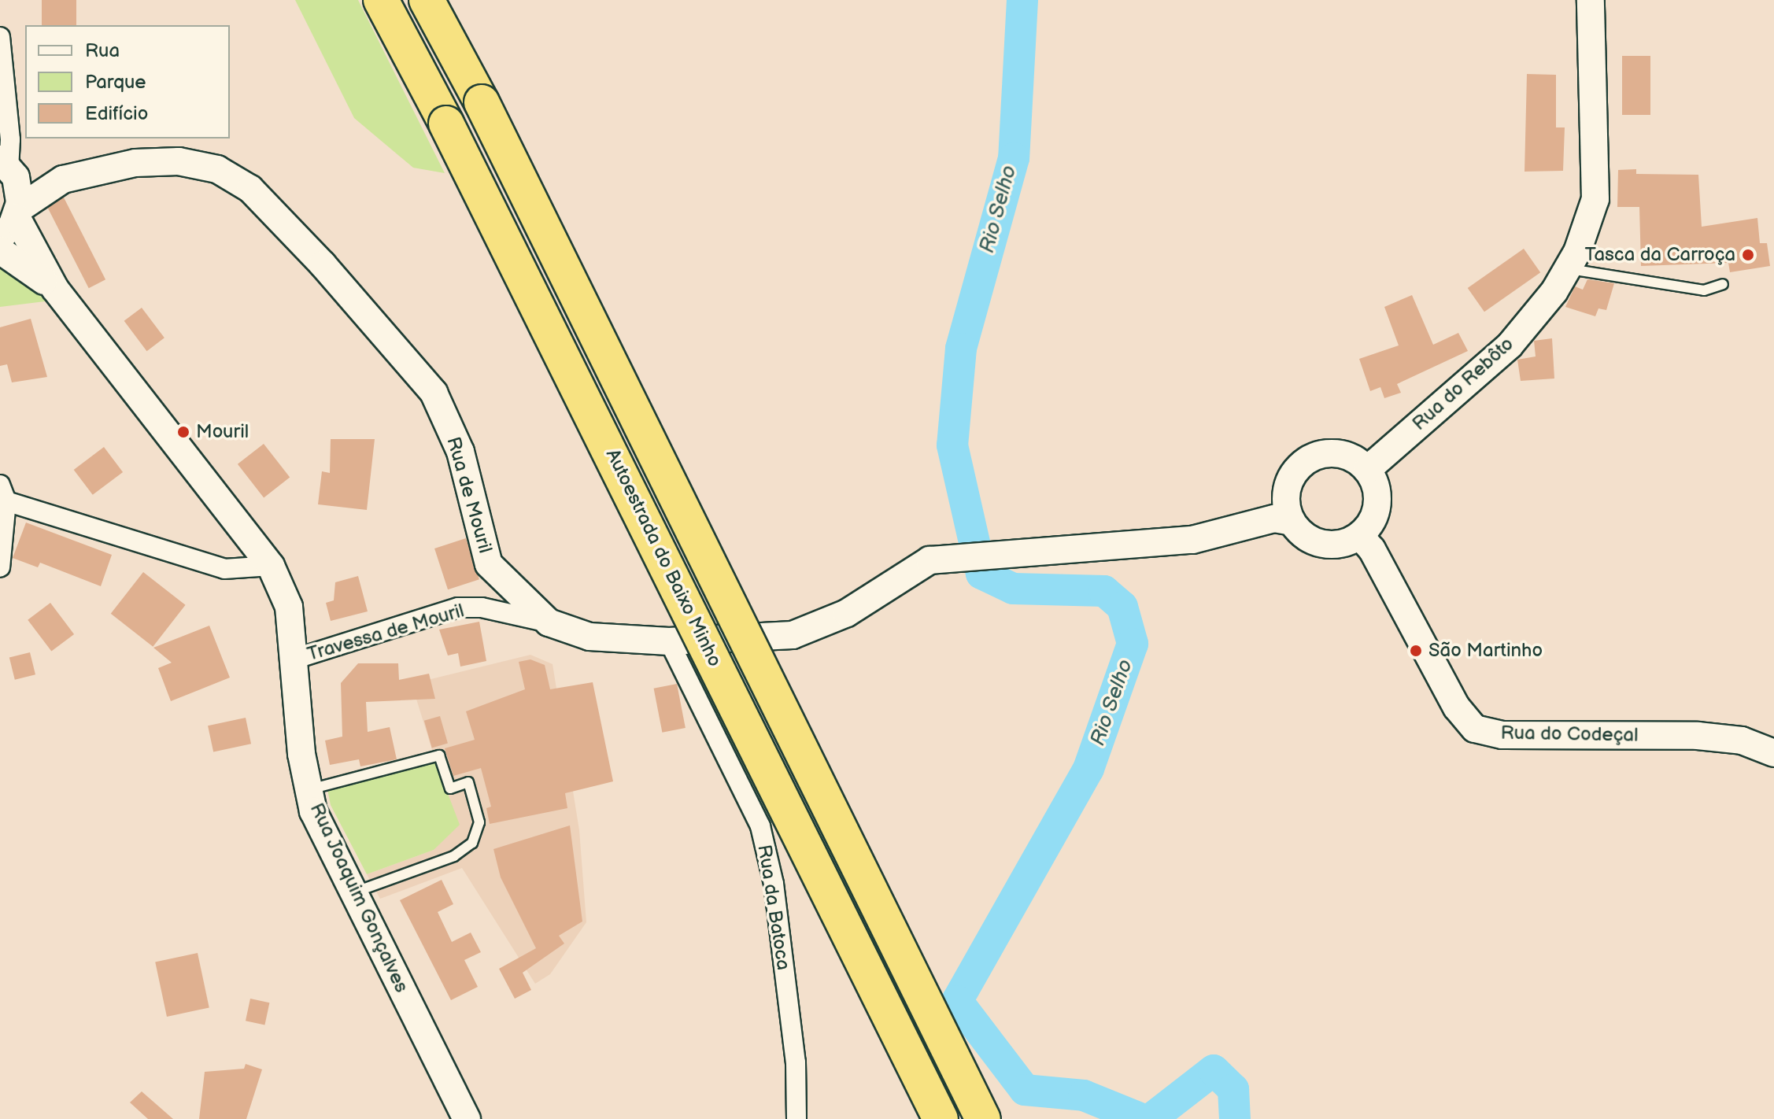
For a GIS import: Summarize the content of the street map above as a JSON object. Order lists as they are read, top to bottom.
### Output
{
  "streets": {
    "highway": ["Autoestrada do Baixo Minho"],
    "street": [
      "Rua do Rebôto",
      "Rua de Mouril",
      "Travessa de Mouril",
      "Rua do Codeçal",
      "Rua Joaquim Gonçalves",
      "Rua da Batoca"
    ]
  },
  "crossings": [
    ["Rua do Rebôto", "Rua de Mouril"],
    ["Rua do Rebôto", "Rua do Codeçal"],
    ["Rua de Mouril", "Travessa de Mouril"],
    ["Rua de Mouril", "Rua do Codeçal"],
    ["Rua de Mouril", "Rua da Batoca"],
    ["Travessa de Mouril", "Rua Joaquim Gonçalves"]
  ],
  "water": ["Rio Selho"],
  "places": ["Tasca da Carroça", "Mouril", "São Martinho"],
  "legend": ["Rua", "Parque", "Edifício"]
}
